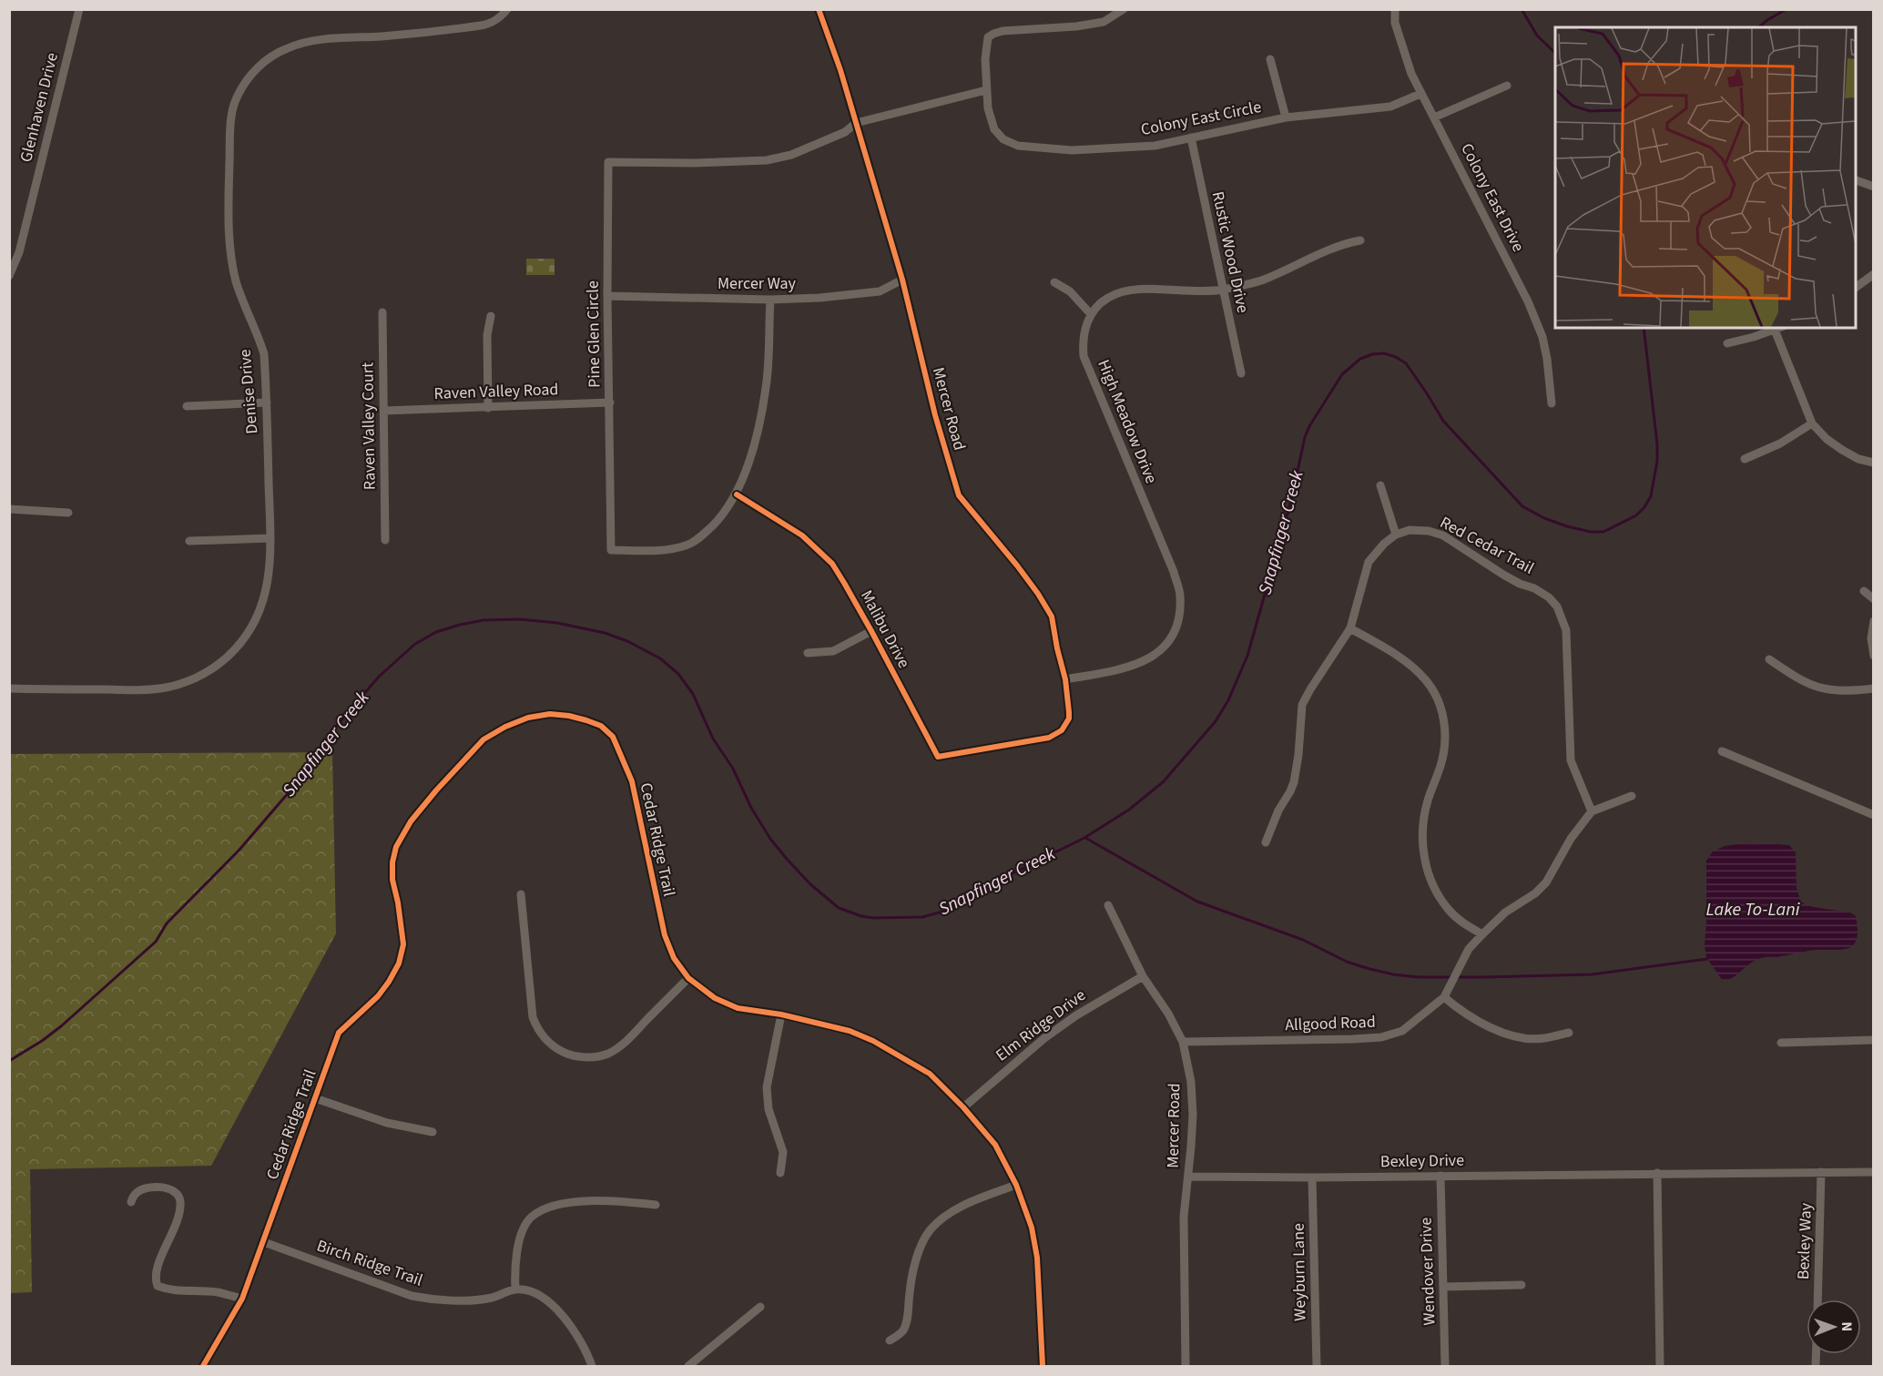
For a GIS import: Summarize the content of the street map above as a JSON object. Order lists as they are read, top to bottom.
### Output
{
  "streets": {
    "street": [
      "Glenhaven Drive",
      "Colony East Circle",
      "Colony East Drive",
      "Rustic Wood Drive",
      "Mercer Way",
      "Pine Glen Circle",
      "Denise Drive",
      "Raven Valley Road",
      "Mercer Road",
      "High Meadow Drive",
      "Raven Valley Court",
      "Red Cedar Trail",
      "Malibu Drive",
      "Cedar Ridge Trail",
      "Allgood Road",
      "Elm Ridge Drive",
      "Bexley Drive",
      "Bexley Way",
      "Birch Ridge Trail",
      "Wendover Drive",
      "Weyburn Lane"
    ]
  },
  "crossings": [
    ["Colony East Circle", "Colony East Drive"],
    ["Colony East Circle", "Rustic Wood Drive"],
    ["Colony East Circle", "Pine Glen Circle"],
    ["Mercer Way", "Pine Glen Circle"],
    ["Mercer Way", "Mercer Road"],
    ["Pine Glen Circle", "Raven Valley Road"],
    ["Pine Glen Circle", "Mercer Road"],
    ["Pine Glen Circle", "Malibu Drive"],
    ["Raven Valley Road", "Raven Valley Court"],
    ["Mercer Road", "High Meadow Drive"],
    ["Mercer Road", "Malibu Drive"],
    ["Mercer Road", "Allgood Road"],
    ["Mercer Road", "Elm Ridge Drive"],
    ["Mercer Road", "Bexley Drive"],
    ["Red Cedar Trail", "Allgood Road"],
    ["Cedar Ridge Trail", "Elm Ridge Drive"],
    ["Cedar Ridge Trail", "Birch Ridge Trail"],
    ["Bexley Drive", "Bexley Way"],
    ["Bexley Drive", "Wendover Drive"],
    ["Bexley Drive", "Weyburn Lane"]
  ],
  "water": ["Snapfinger Creek", "Lake To-Lani"],
  "north": "right"
}
